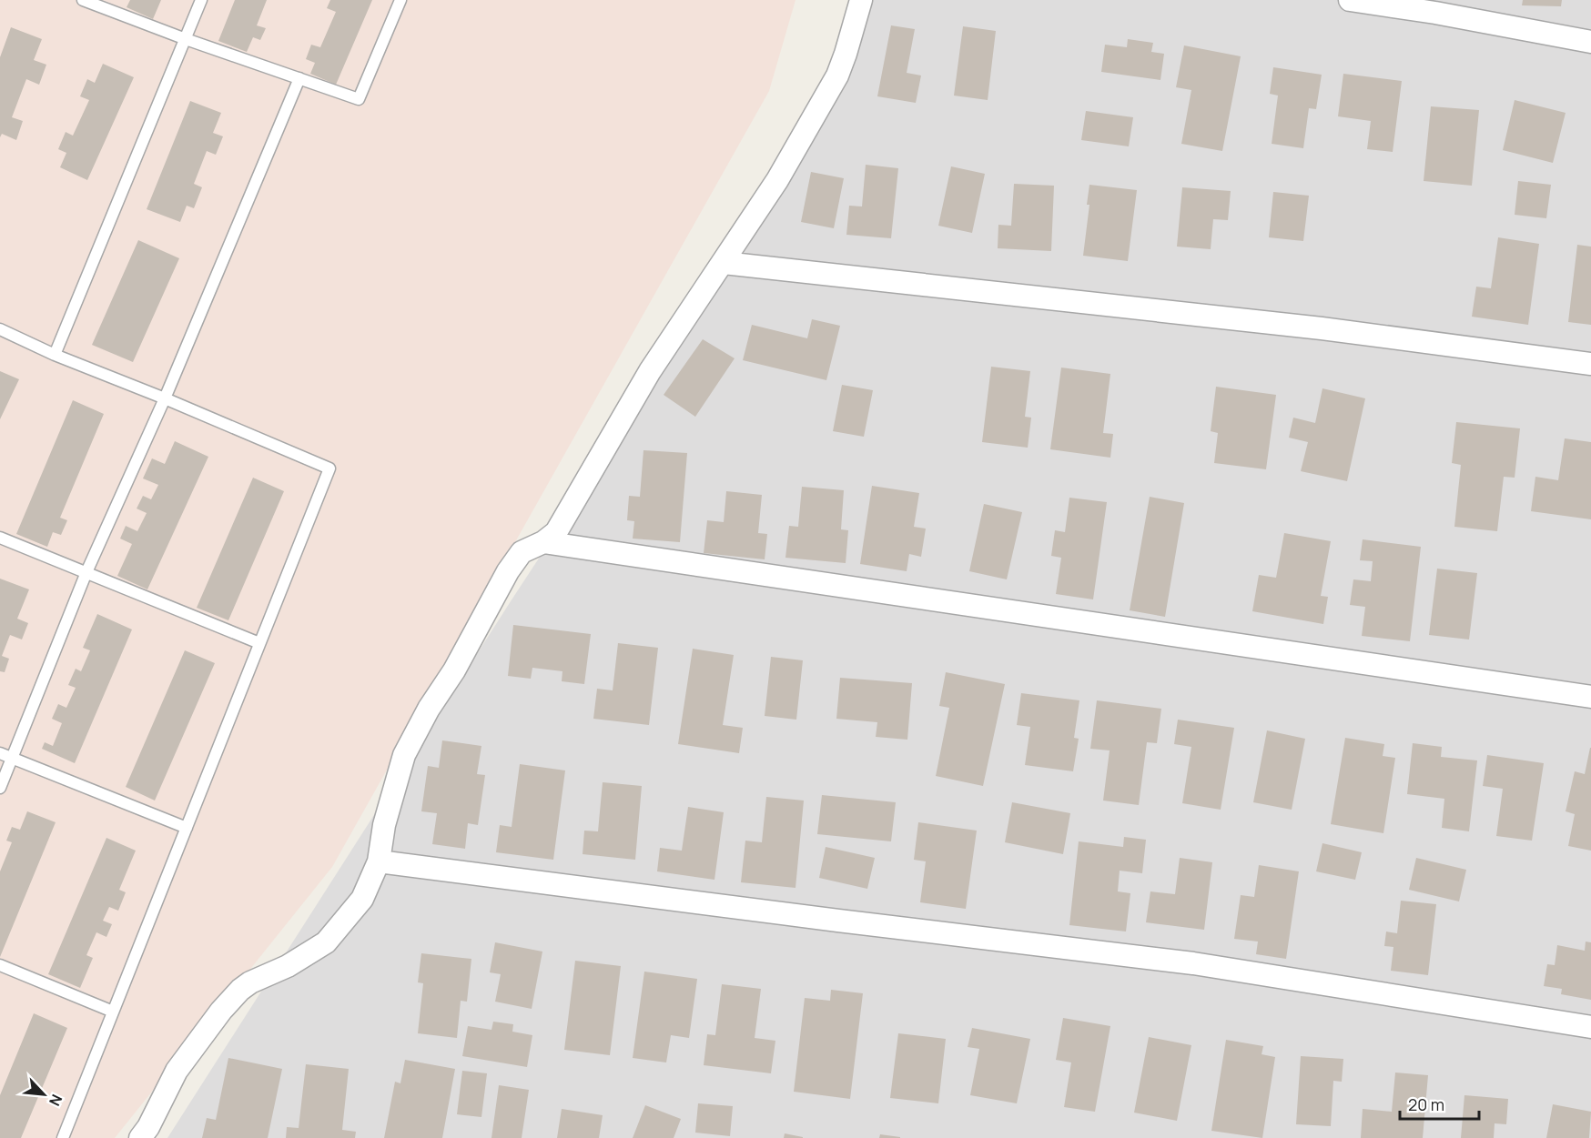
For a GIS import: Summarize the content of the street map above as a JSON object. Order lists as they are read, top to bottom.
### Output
{
  "scale_bar": "20 m",
  "north": "bottom right"
}
